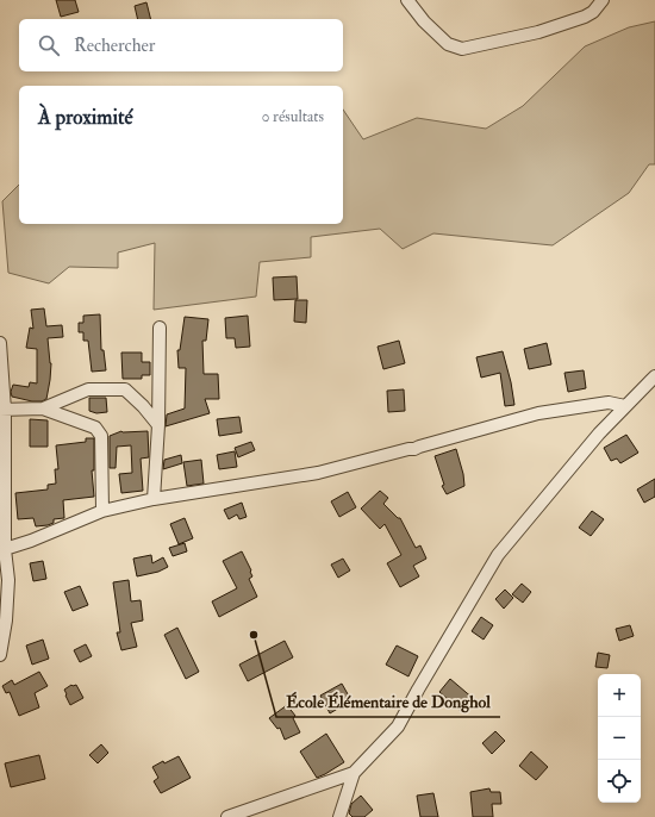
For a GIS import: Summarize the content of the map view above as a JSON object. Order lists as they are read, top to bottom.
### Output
{
  "places": ["École Élémentaire de Donghol"],
  "page": {
    "search": "Rechercher",
    "heading": ["À proximité", "0 résultats"],
    "map_buttons": ["+", "−"]
  }
}
